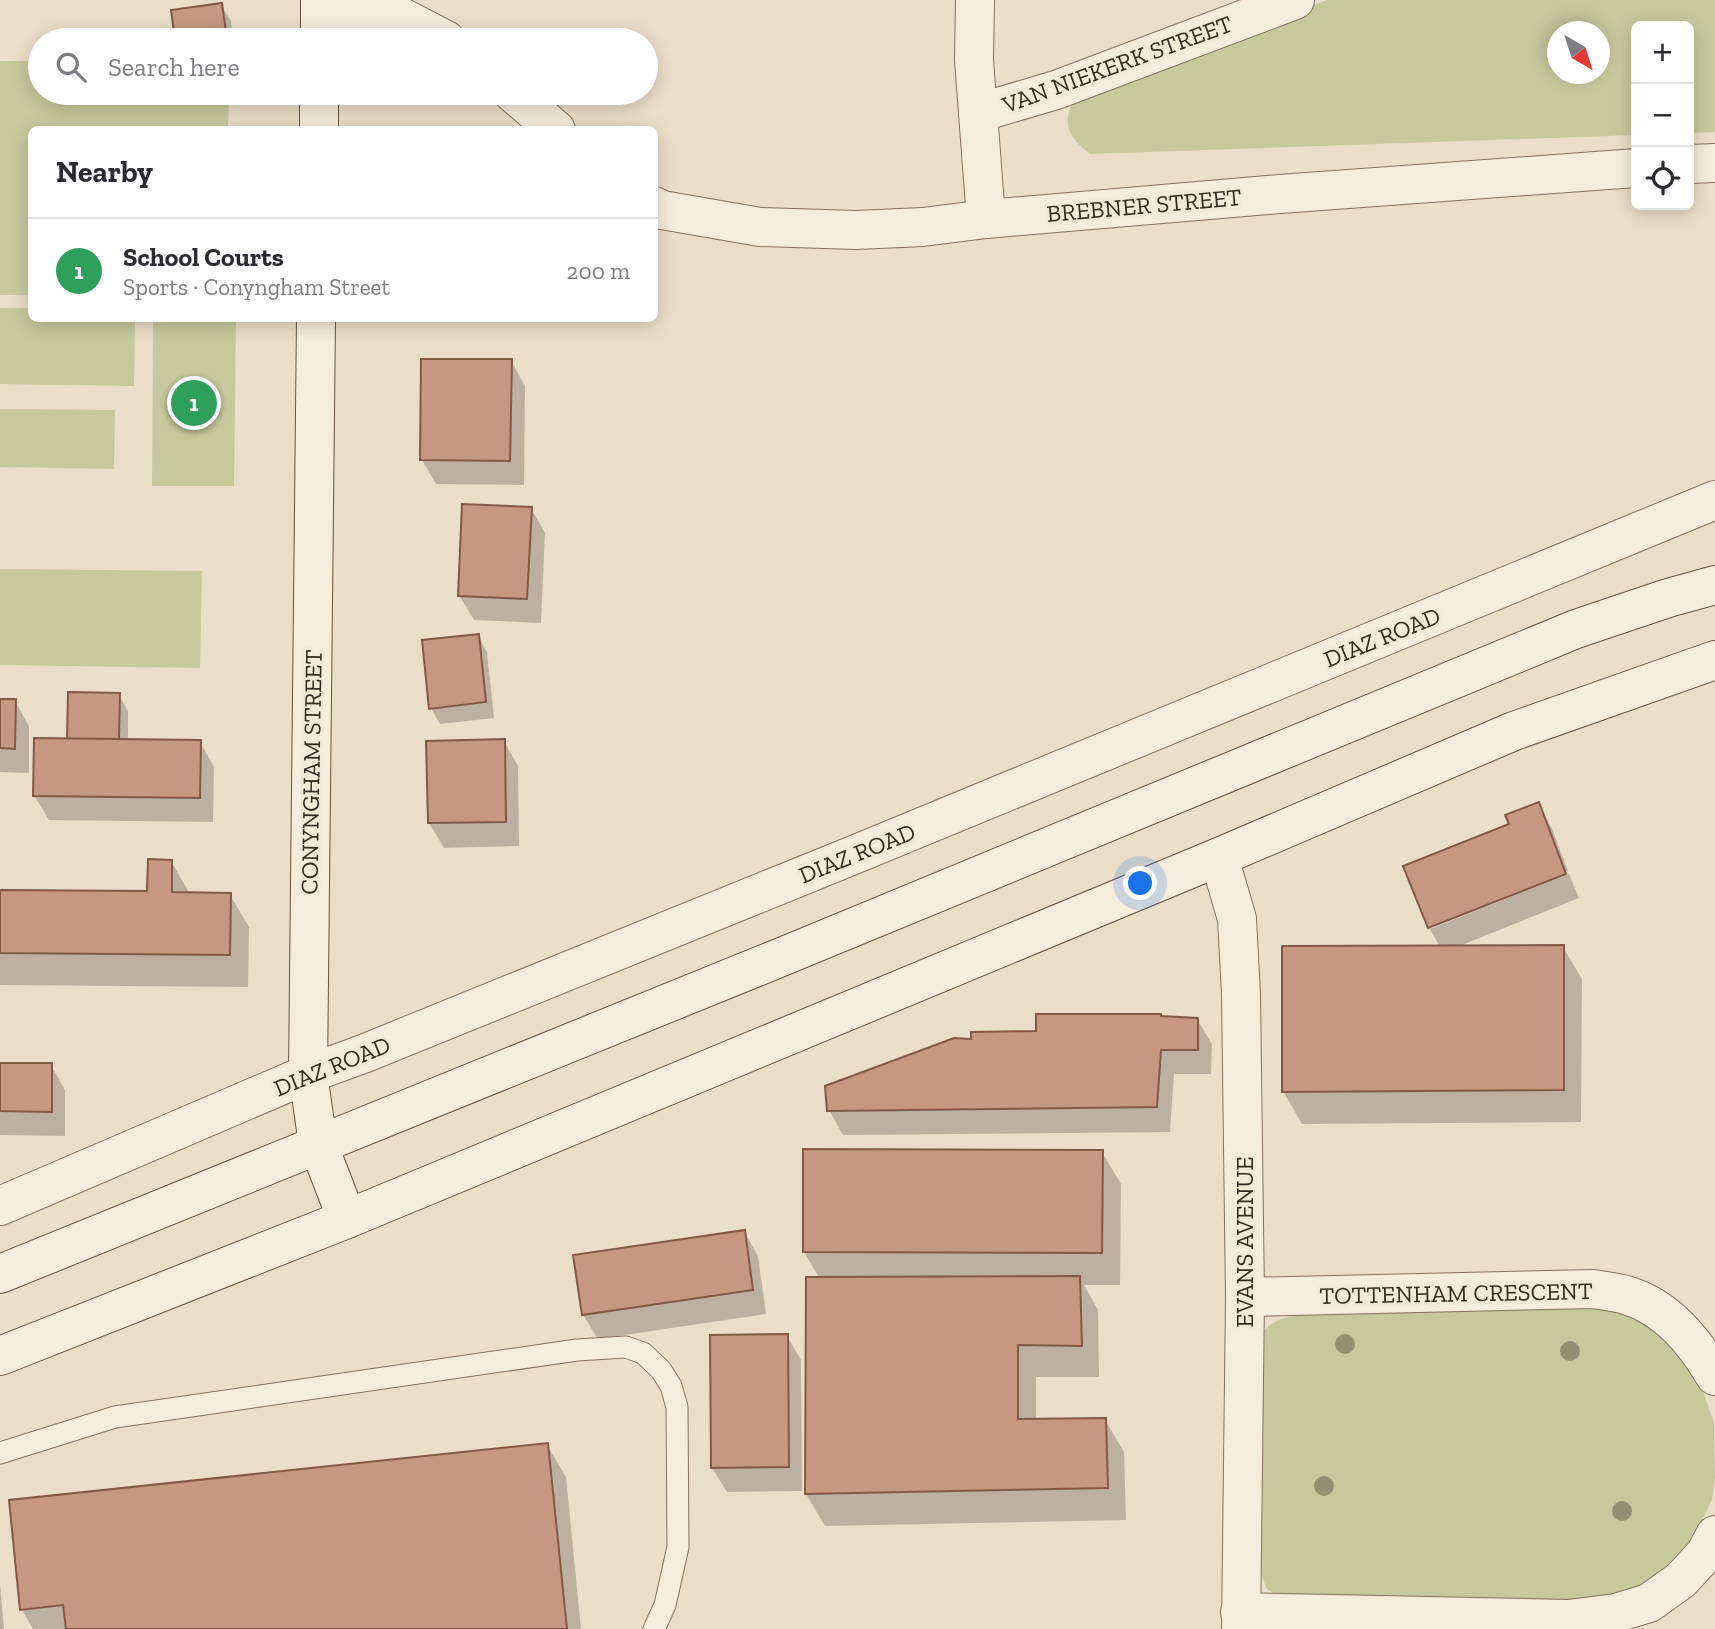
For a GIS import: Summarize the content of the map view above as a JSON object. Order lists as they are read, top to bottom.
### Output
{
  "streets": {
    "street": [
      "VAN NIEKERK STREET",
      "BREBNER STREET",
      "DIAZ ROAD",
      "CONYNGHAM STREET",
      "EVANS AVENUE",
      "TOTTENHAM CRESCENT"
    ]
  },
  "crossings": [
    ["DIAZ ROAD", "CONYNGHAM STREET"],
    ["EVANS AVENUE", "TOTTENHAM CRESCENT"]
  ],
  "north": "bottom right",
  "page": {
    "map_buttons": ["+", "−"],
    "search": "Search here",
    "heading": "Nearby",
    "list": [
      {
        "mark": "1",
        "name": "School Courts",
        "note": "Sports · Conyngham Street",
        "value": "200 m"
      }
    ],
    "pins": "1"
  }
}
